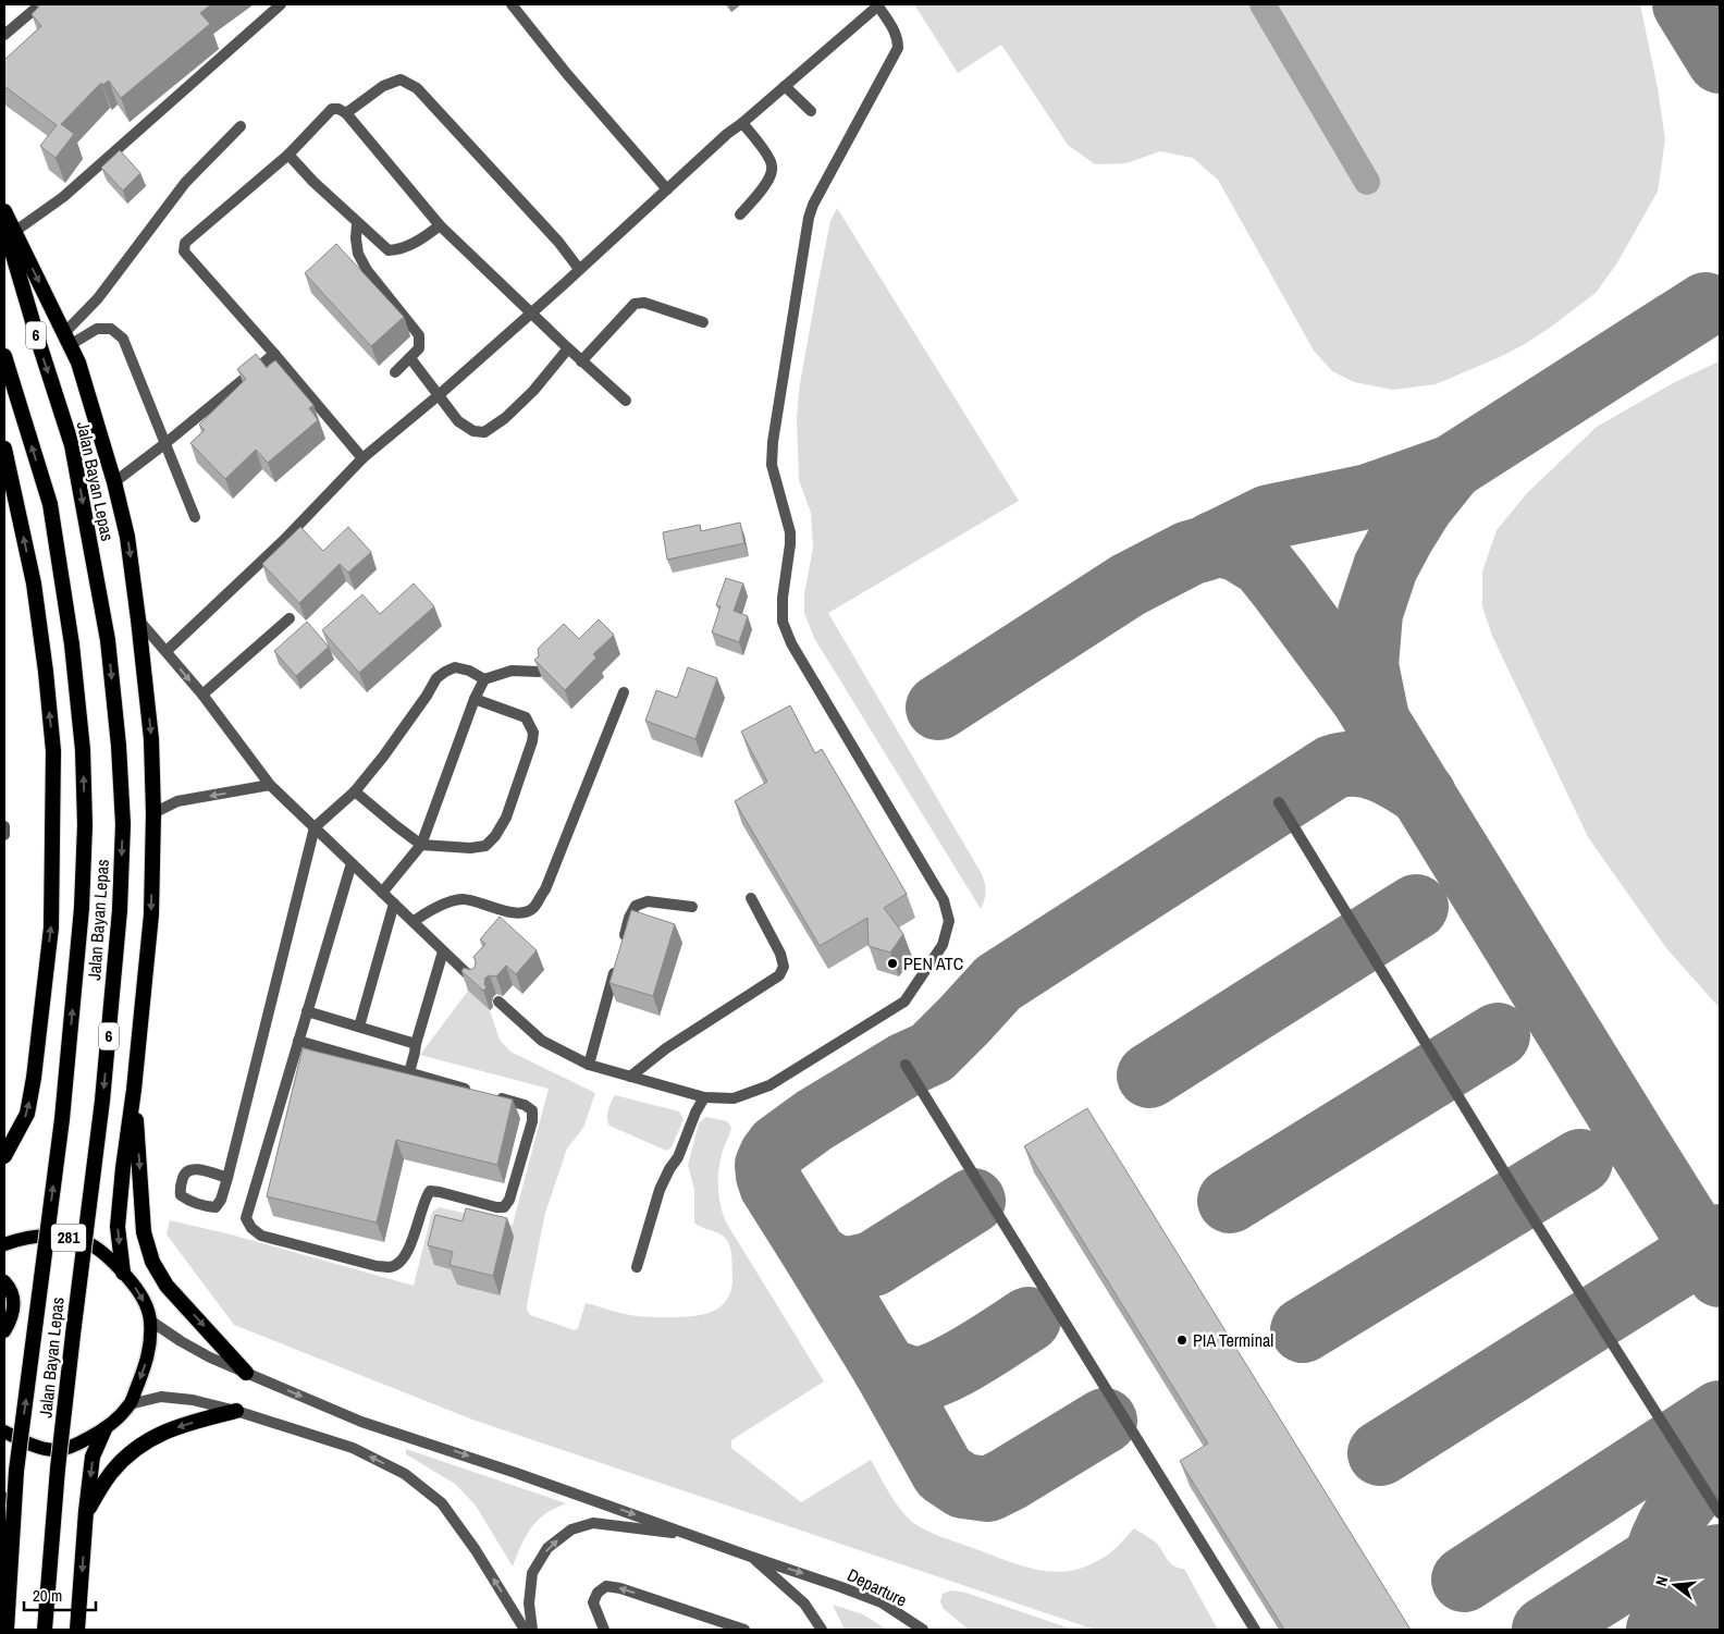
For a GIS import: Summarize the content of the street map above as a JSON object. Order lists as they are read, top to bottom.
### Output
{
  "streets": {
    "highway": ["6", "Jalan Bayan Lepas"],
    "main road": ["281"],
    "street": ["Departure"]
  },
  "places": ["PEN ATC", "PIA Terminal"],
  "scale_bar": "20 m",
  "north": "left"
}
